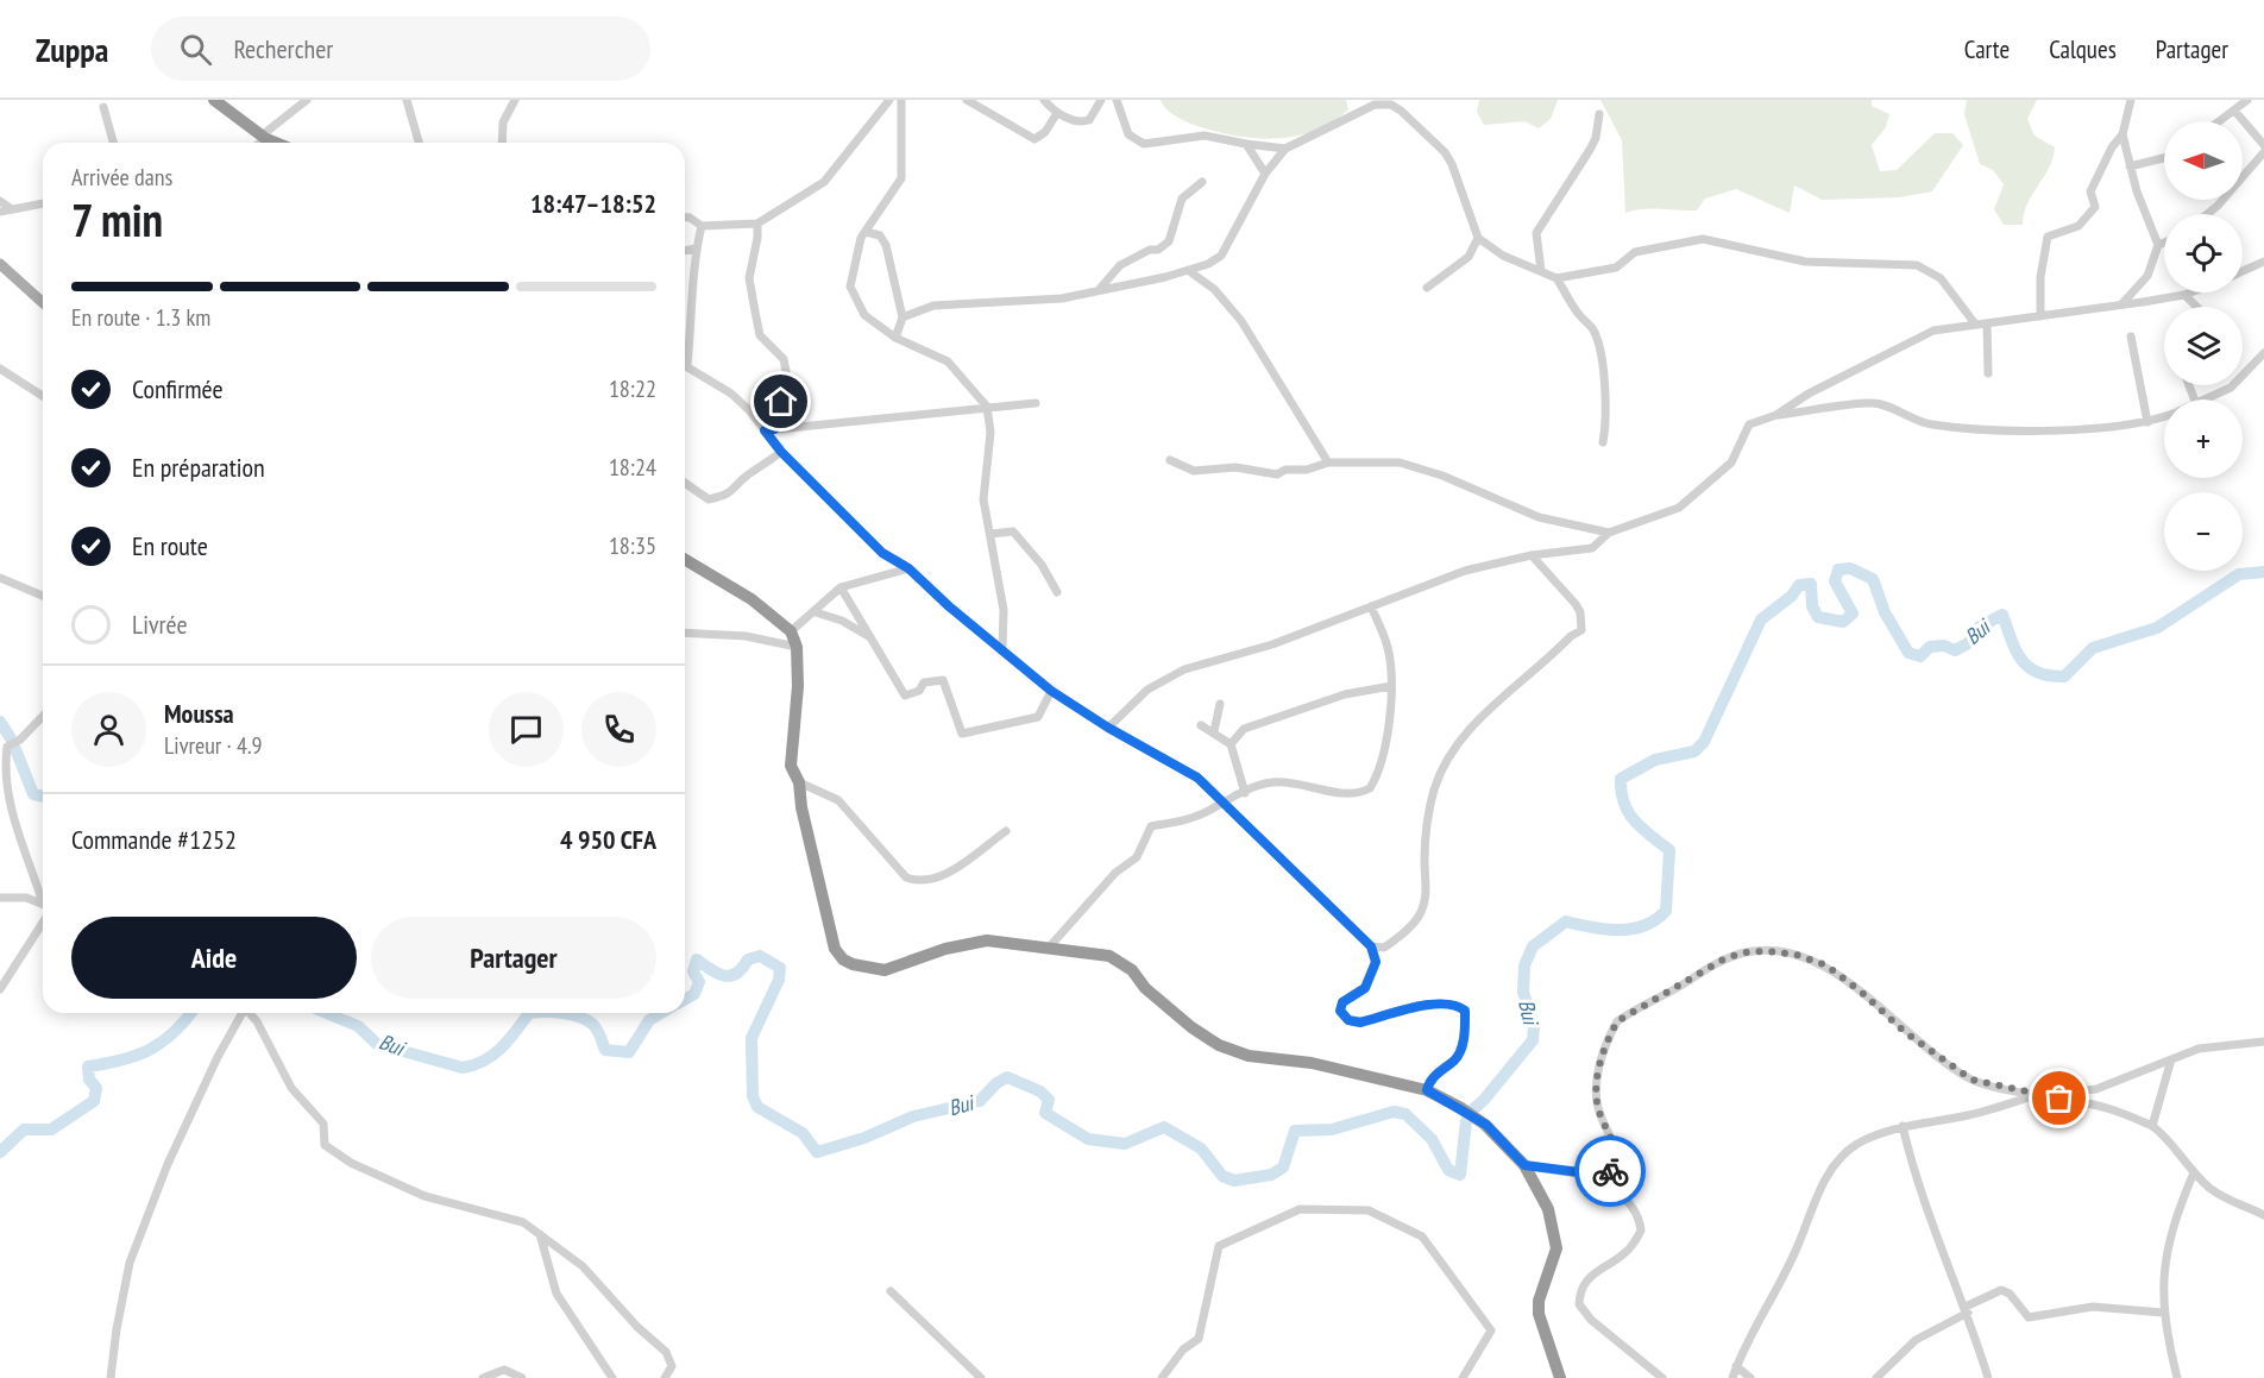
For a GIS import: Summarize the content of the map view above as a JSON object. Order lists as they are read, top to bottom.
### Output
{
  "water": ["Bui"],
  "north": "left",
  "page": {
    "header": "Zuppa",
    "search": "Rechercher",
    "nav": ["Carte", "Calques", "Partager"],
    "map_buttons": ["+", "−"],
    "heading": ["7 min", "Arrivée dans", "18:47–18:52"],
    "panel": [
      "Moussa",
      "Livreur · 4.9",
      "Commande #1252",
      "4 950 CFA"
    ],
    "bar": "En route · 1.3 km",
    "list": [
      ["Confirmée", "18:22"],
      ["En préparation", "18:24"],
      ["En route", "18:35"],
      "Livrée"
    ],
    "buttons": ["Aide", "Partager"]
  }
}
